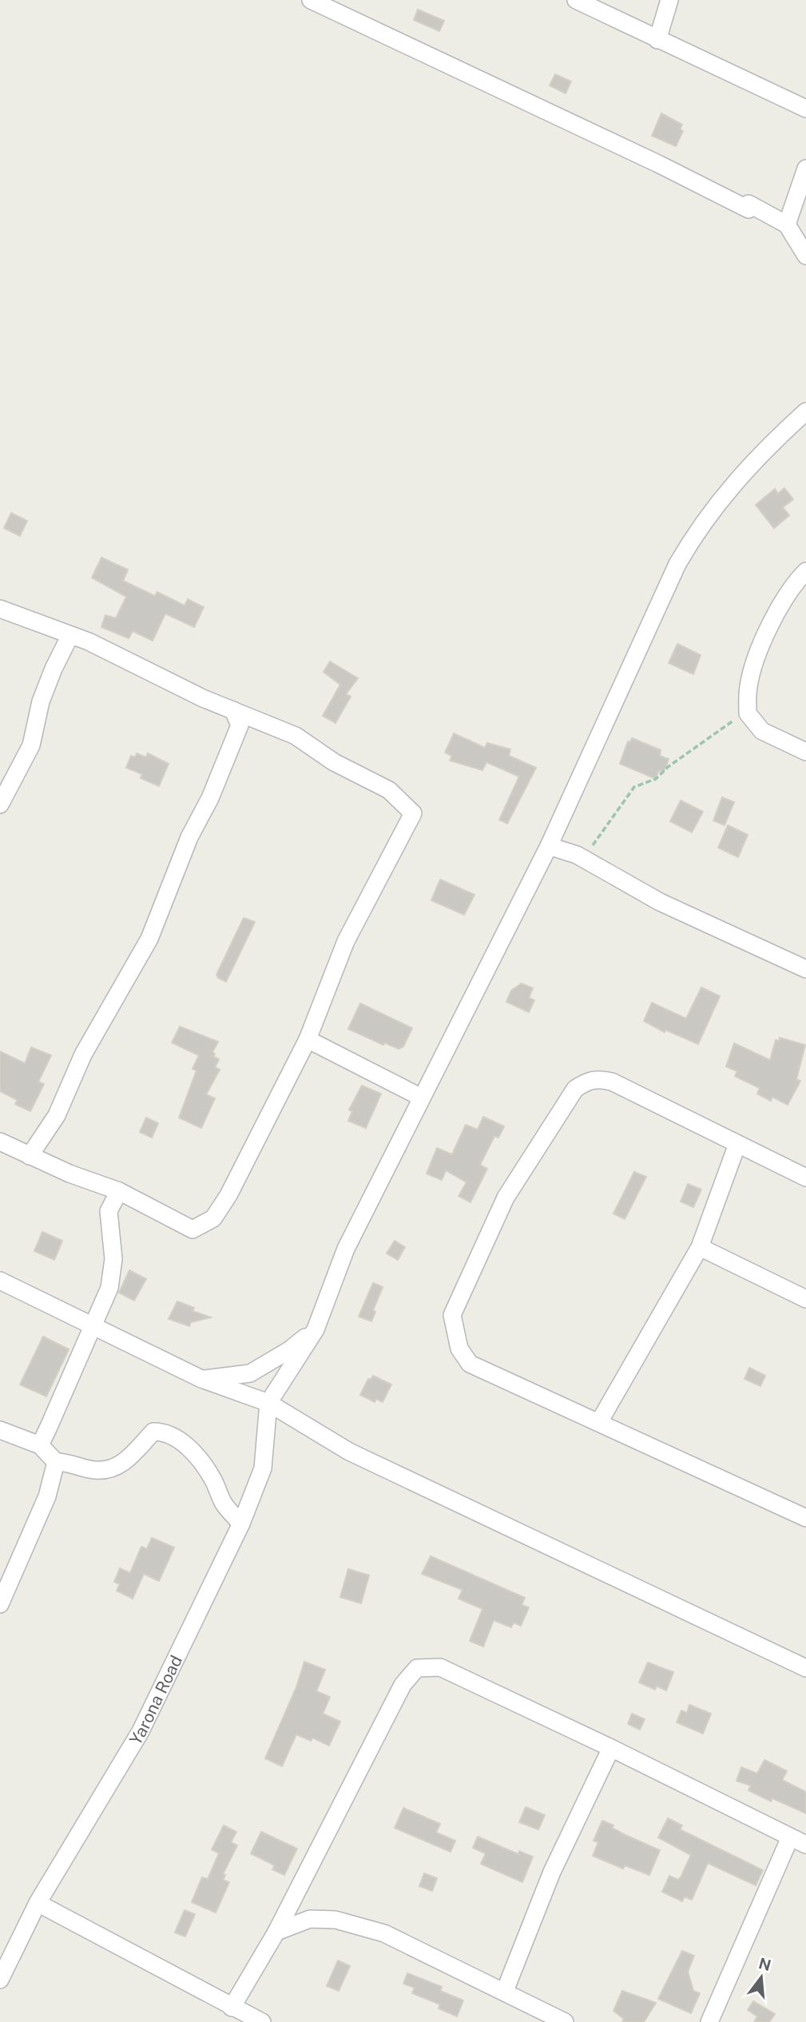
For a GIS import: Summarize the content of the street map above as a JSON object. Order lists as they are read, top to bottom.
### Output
{
  "streets": {
    "street": ["Yarona Road"]
  },
  "north": "top"
}
